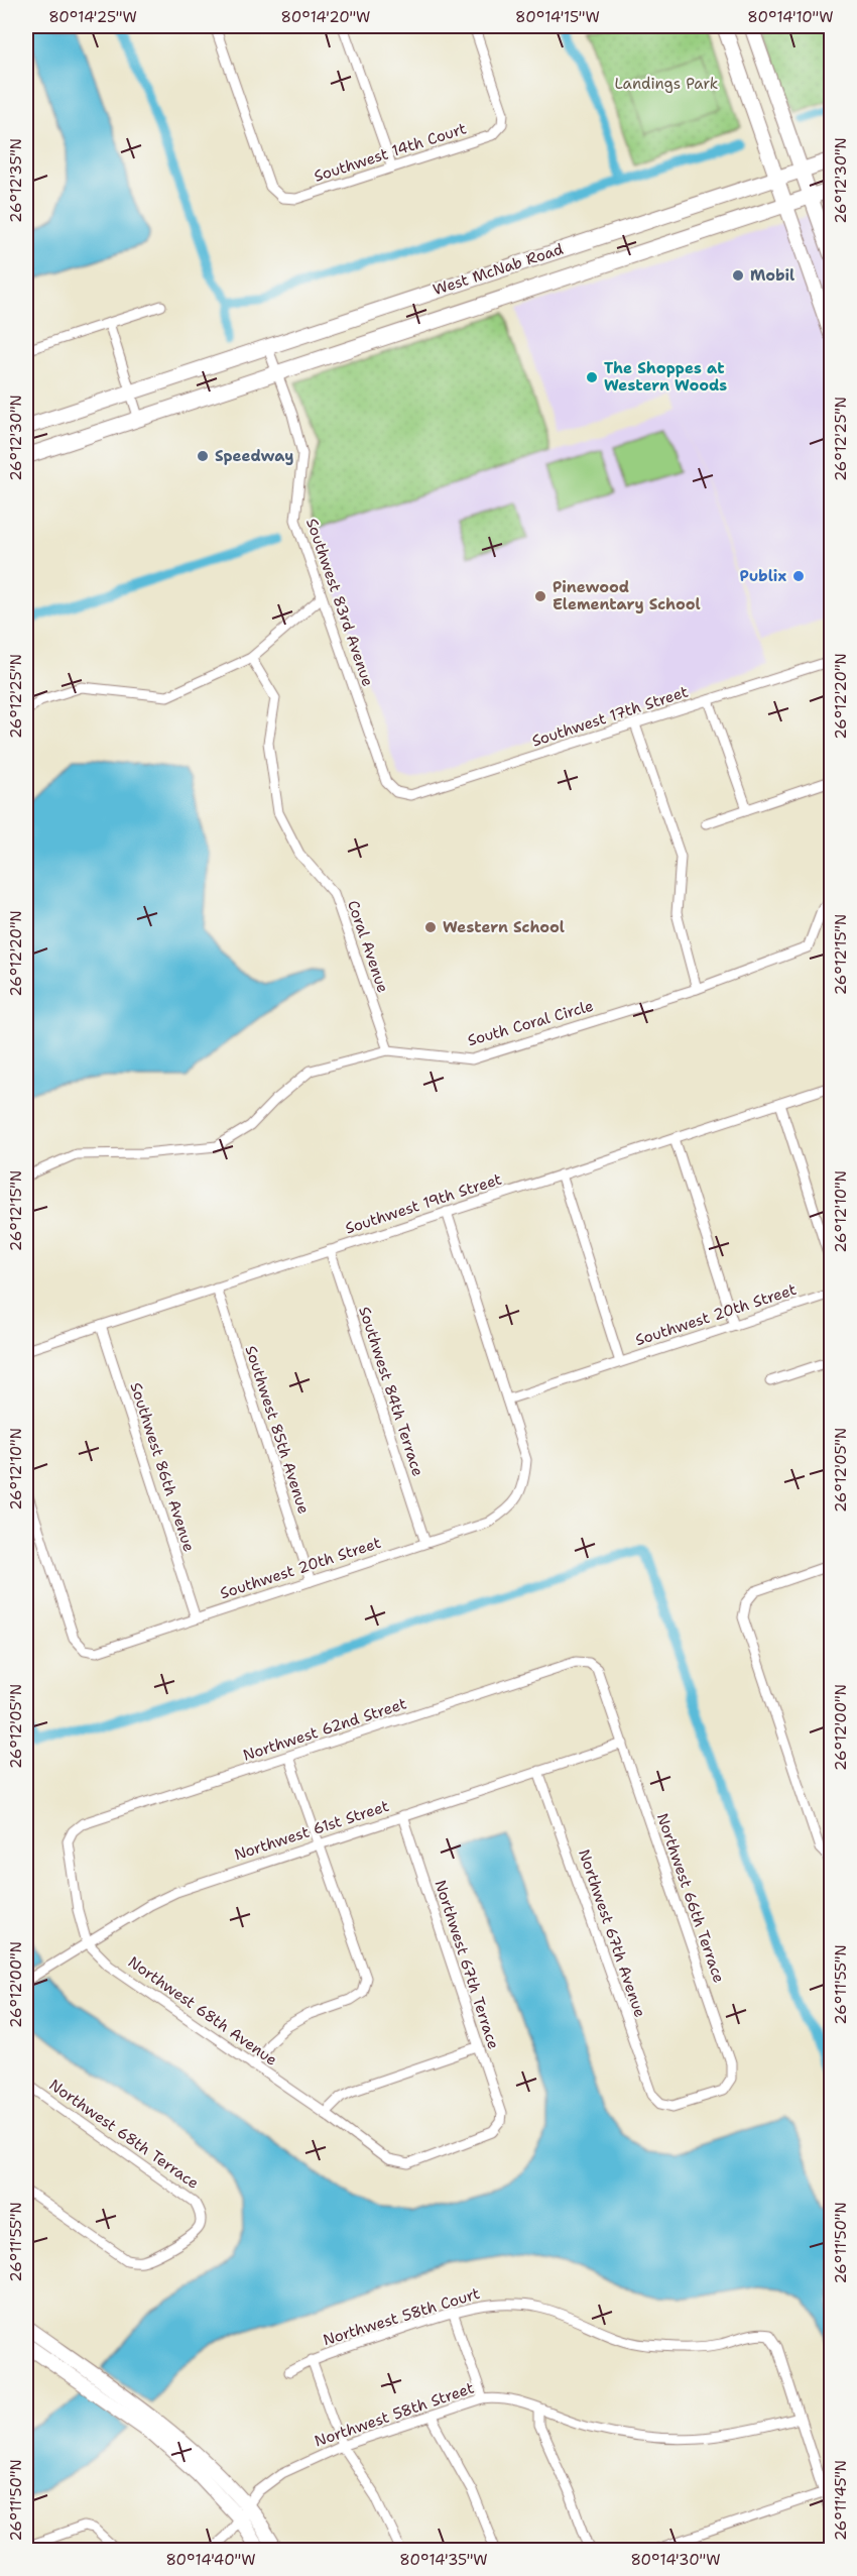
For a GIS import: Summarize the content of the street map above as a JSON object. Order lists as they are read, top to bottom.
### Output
{
  "streets": {
    "main road": ["West McNab Road"],
    "street": [
      "Southwest 14th Court",
      "Southwest 83rd Avenue",
      "Southwest 17th Street",
      "Coral Avenue",
      "South Coral Circle",
      "Southwest 19th Street",
      "Southwest 20th Street",
      "Southwest 84th Terrace",
      "Southwest 85th Avenue",
      "Southwest 86th Avenue",
      "Northwest 62nd Street",
      "Northwest 61st Street",
      "Northwest 66th Terrace",
      "Northwest 67th Avenue",
      "Northwest 67th Terrace",
      "Northwest 68th Avenue",
      "Northwest 68th Terrace",
      "Northwest 58th Court",
      "Northwest 58th Street"
    ]
  },
  "crossings": [
    ["West McNab Road", "Southwest 83rd Avenue"],
    ["Southwest 83rd Avenue", "Southwest 17th Street"],
    ["Coral Avenue", "South Coral Circle"],
    ["Southwest 19th Street", "Southwest 84th Terrace"],
    ["Southwest 19th Street", "Southwest 85th Avenue"],
    ["Southwest 19th Street", "Southwest 86th Avenue"],
    ["Southwest 20th Street", "Southwest 84th Terrace"],
    ["Southwest 20th Street", "Southwest 85th Avenue"],
    ["Southwest 20th Street", "Southwest 86th Avenue"],
    ["Northwest 62nd Street", "Northwest 66th Terrace"],
    ["Northwest 62nd Street", "Northwest 68th Avenue"],
    ["Northwest 61st Street", "Northwest 66th Terrace"],
    ["Northwest 61st Street", "Northwest 67th Avenue"],
    ["Northwest 61st Street", "Northwest 67th Terrace"],
    ["Northwest 61st Street", "Northwest 68th Avenue"],
    ["Northwest 66th Terrace", "Northwest 67th Avenue"],
    ["Northwest 67th Terrace", "Northwest 68th Avenue"],
    ["Northwest 58th Court", "Northwest 58th Street"]
  ],
  "parks": ["Landings Park"],
  "places": [
    "Mobil",
    "The Shoppes at Western Woods",
    "Speedway",
    "Publix",
    "Pinewood Elementary School",
    "Western School"
  ],
  "coordinates": [
    "80°14'25\"W",
    "80°14'20\"W",
    "80°14'15\"W",
    "80°14'10\"W",
    "26°12'35\"N",
    "26°12'30\"N",
    "26°12'25\"N",
    "26°12'20\"N",
    "26°12'15\"N",
    "26°12'10\"N",
    "26°12'05\"N",
    "26°12'00\"N",
    "26°11'55\"N",
    "26°11'50\"N",
    "26°11'45\"N",
    "80°14'40\"W",
    "80°14'35\"W",
    "80°14'30\"W"
  ]
}
